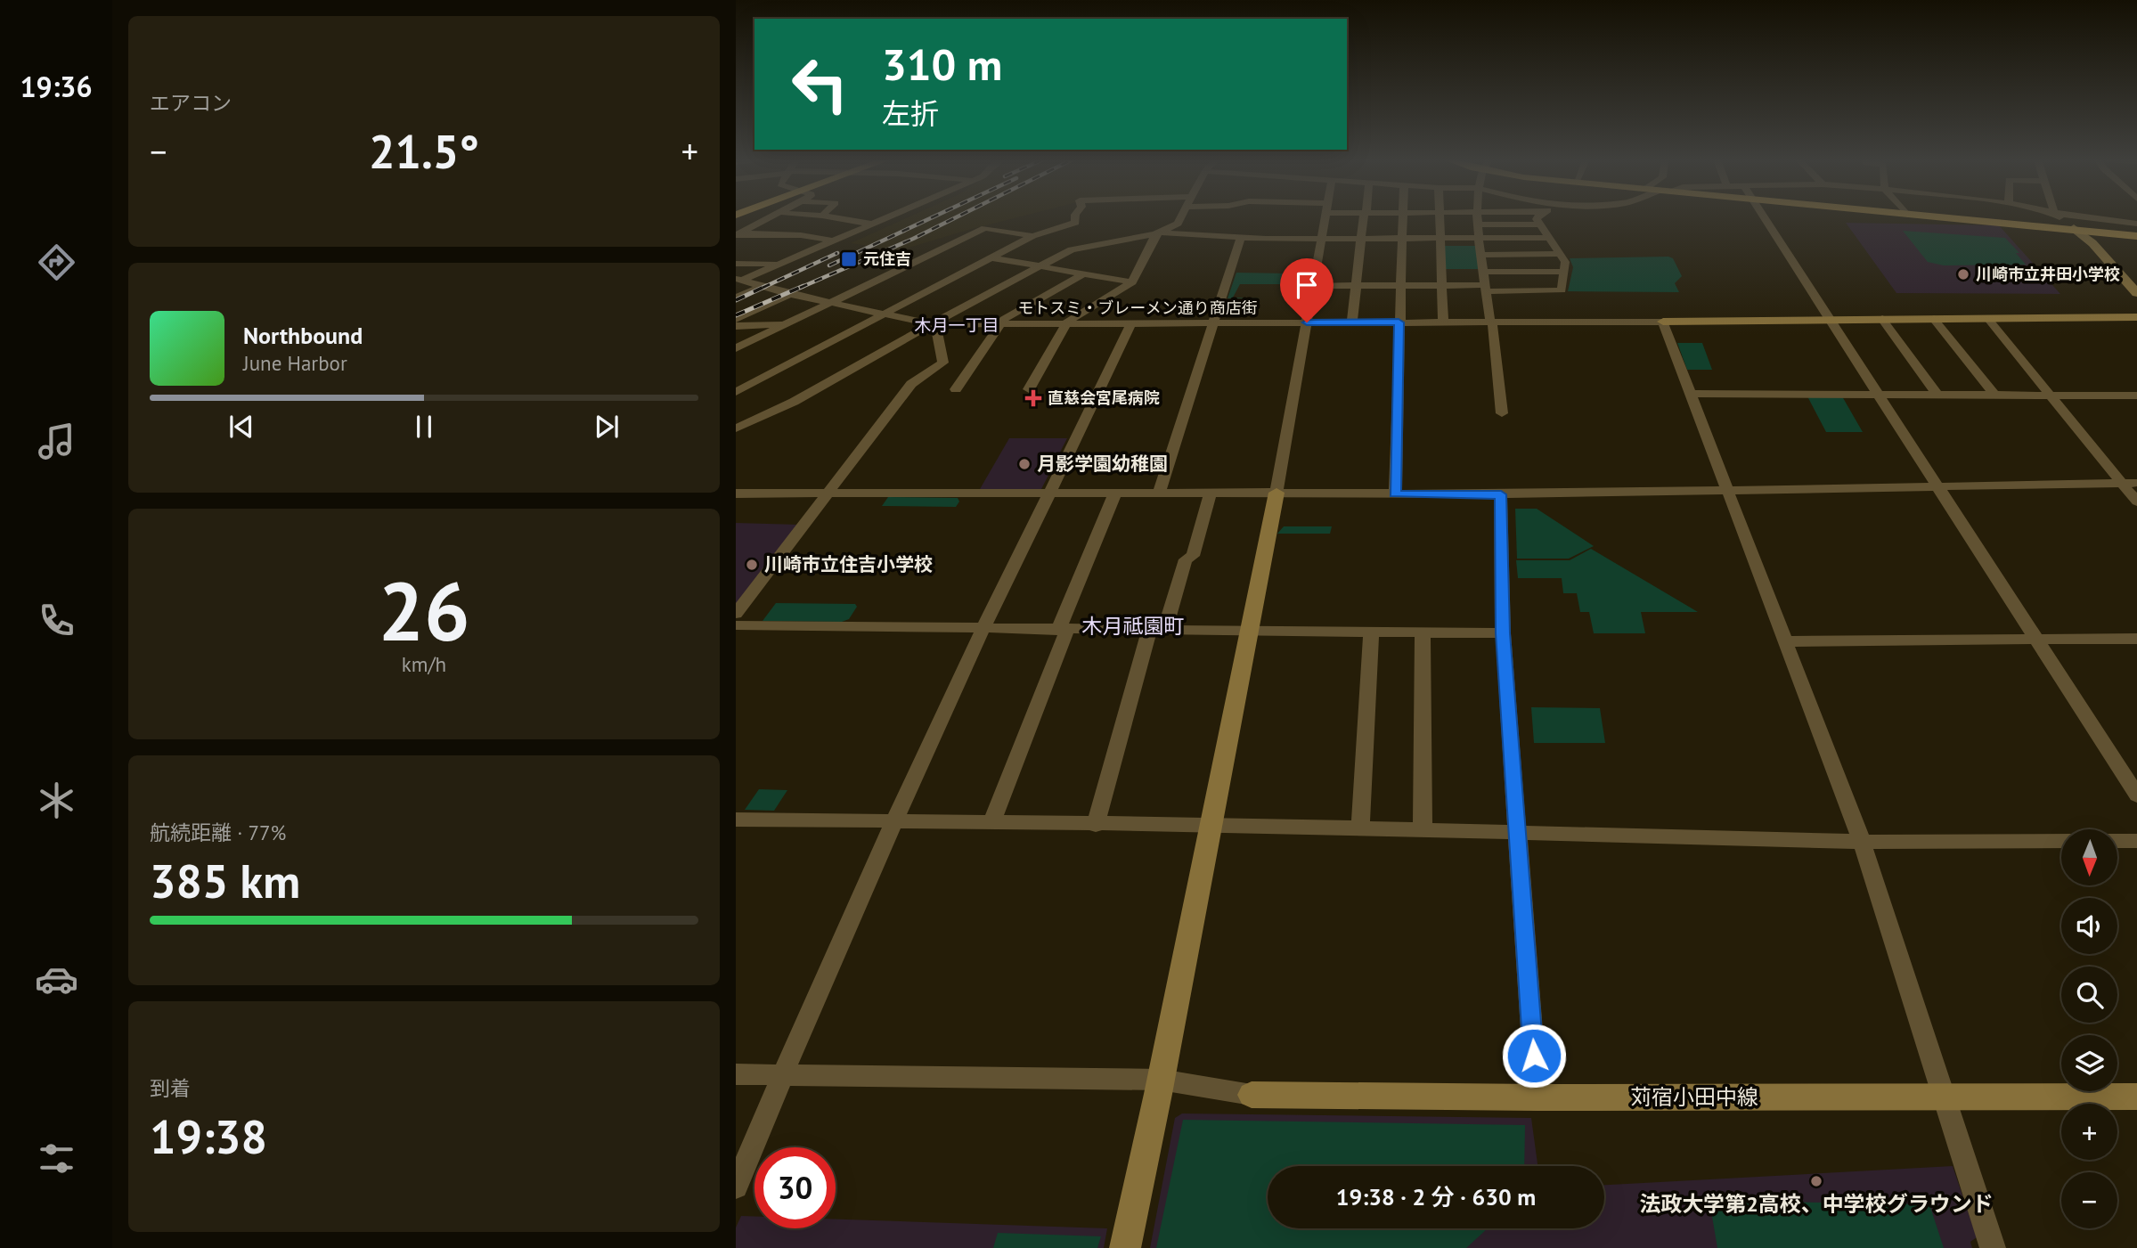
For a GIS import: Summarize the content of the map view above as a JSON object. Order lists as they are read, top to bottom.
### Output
{
  "streets": {
    "street": ["モトスミ・ブレーメン通り商店街", "苅宿小田中線"]
  },
  "districts": ["木月一丁目", "木月祗園町"],
  "places": {
    "transit": ["元住吉"],
    "other": [
      "川崎市立井田小学校",
      "月影学園幼稚園",
      "川崎市立住吉小学校",
      "法政大学第2高校、中学校グラウンド"
    ],
    "health": ["直慈会宮尾病院"]
  },
  "north": "bottom",
  "page": {
    "tabs": "19:36",
    "tile": [
      "エアコン",
      ["26", "km/h"],
      ["航続距離 · 77%", "385 km"],
      ["到着", "19:38"]
    ],
    "turn": ["310 m", "左折"],
    "heat": ["−", "21.5°", "+"],
    "song": ["Northbound", "June Harbor"],
    "map_buttons": ["+", "−"],
    "limit": "30",
    "trip": "19:38 · 2 分 · 630 m"
  }
}
